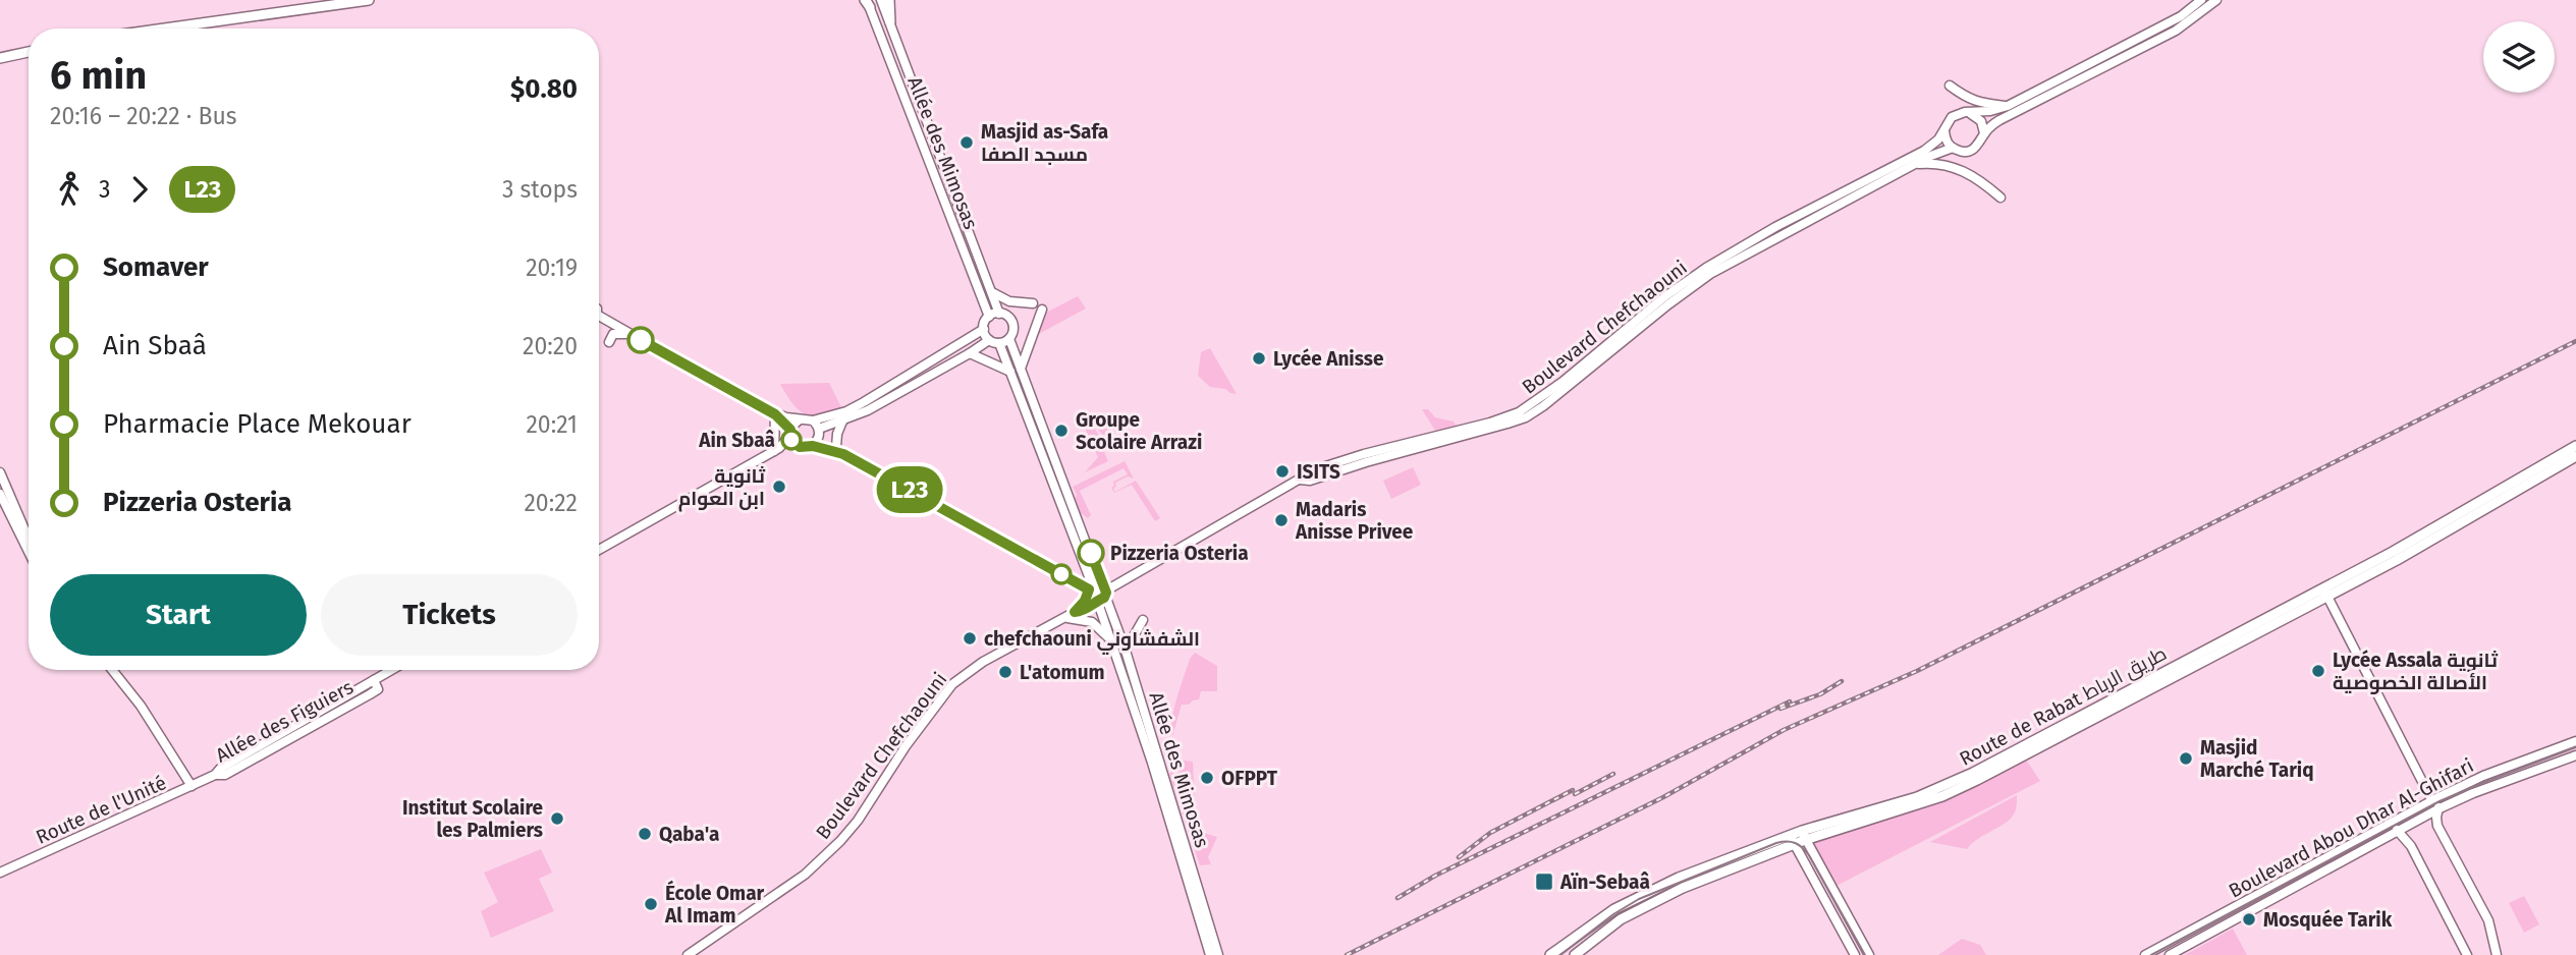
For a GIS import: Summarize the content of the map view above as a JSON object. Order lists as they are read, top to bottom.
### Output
{
  "streets": {
    "main road": ["Route de Rabat طريق الرباط"],
    "street": [
      "Allée des Mimosas",
      "Boulevard Chefchaouni",
      "Allée des Figuiers",
      "Route de l'Unité",
      "Boulevard Abou Dhar Al-Ghifari"
    ]
  },
  "crossings": [
    ["Allée des Mimosas", "Boulevard Chefchaouni"],
    ["Allée des Figuiers", "Route de l'Unité"]
  ],
  "places": {
    "other": [
      "Masjid as-Safa مسجد الصفا",
      "Lycée Anisse",
      "Groupe Scolaire Arrazi",
      "Ain Sbaâ",
      "ISITS",
      "ثانوية ابن العوام",
      "Madaris Anisse Privee",
      "Pizzeria Osteria",
      "chefchaouni الشفشاوني",
      "Lycée Assala ثانوية الأصالة الخصوصية",
      "L'atomum",
      "Masjid Marché Tariq",
      "OFPPT",
      "Institut Scolaire les Palmiers",
      "Qaba'a",
      "École Omar Al Imam",
      "Mosquée Tarik"
    ],
    "transit": ["Aïn-Sebaâ"]
  },
  "lines": ["bus line L23"],
  "page": {
    "on_map": "L23",
    "heading": ["6 min", "20:16 – 20:22 · Bus", "$0.80"],
    "legs": ["3", "L23", "3 stops"],
    "list": [
      {
        "name": "Somaver",
        "value": "20:19"
      },
      {
        "name": "Ain Sbaâ",
        "value": "20:20"
      },
      {
        "name": "Pharmacie Place Mekouar",
        "value": "20:21"
      },
      {
        "name": "Pizzeria Osteria",
        "value": "20:22"
      }
    ],
    "buttons": ["Start", "Tickets"]
  }
}
